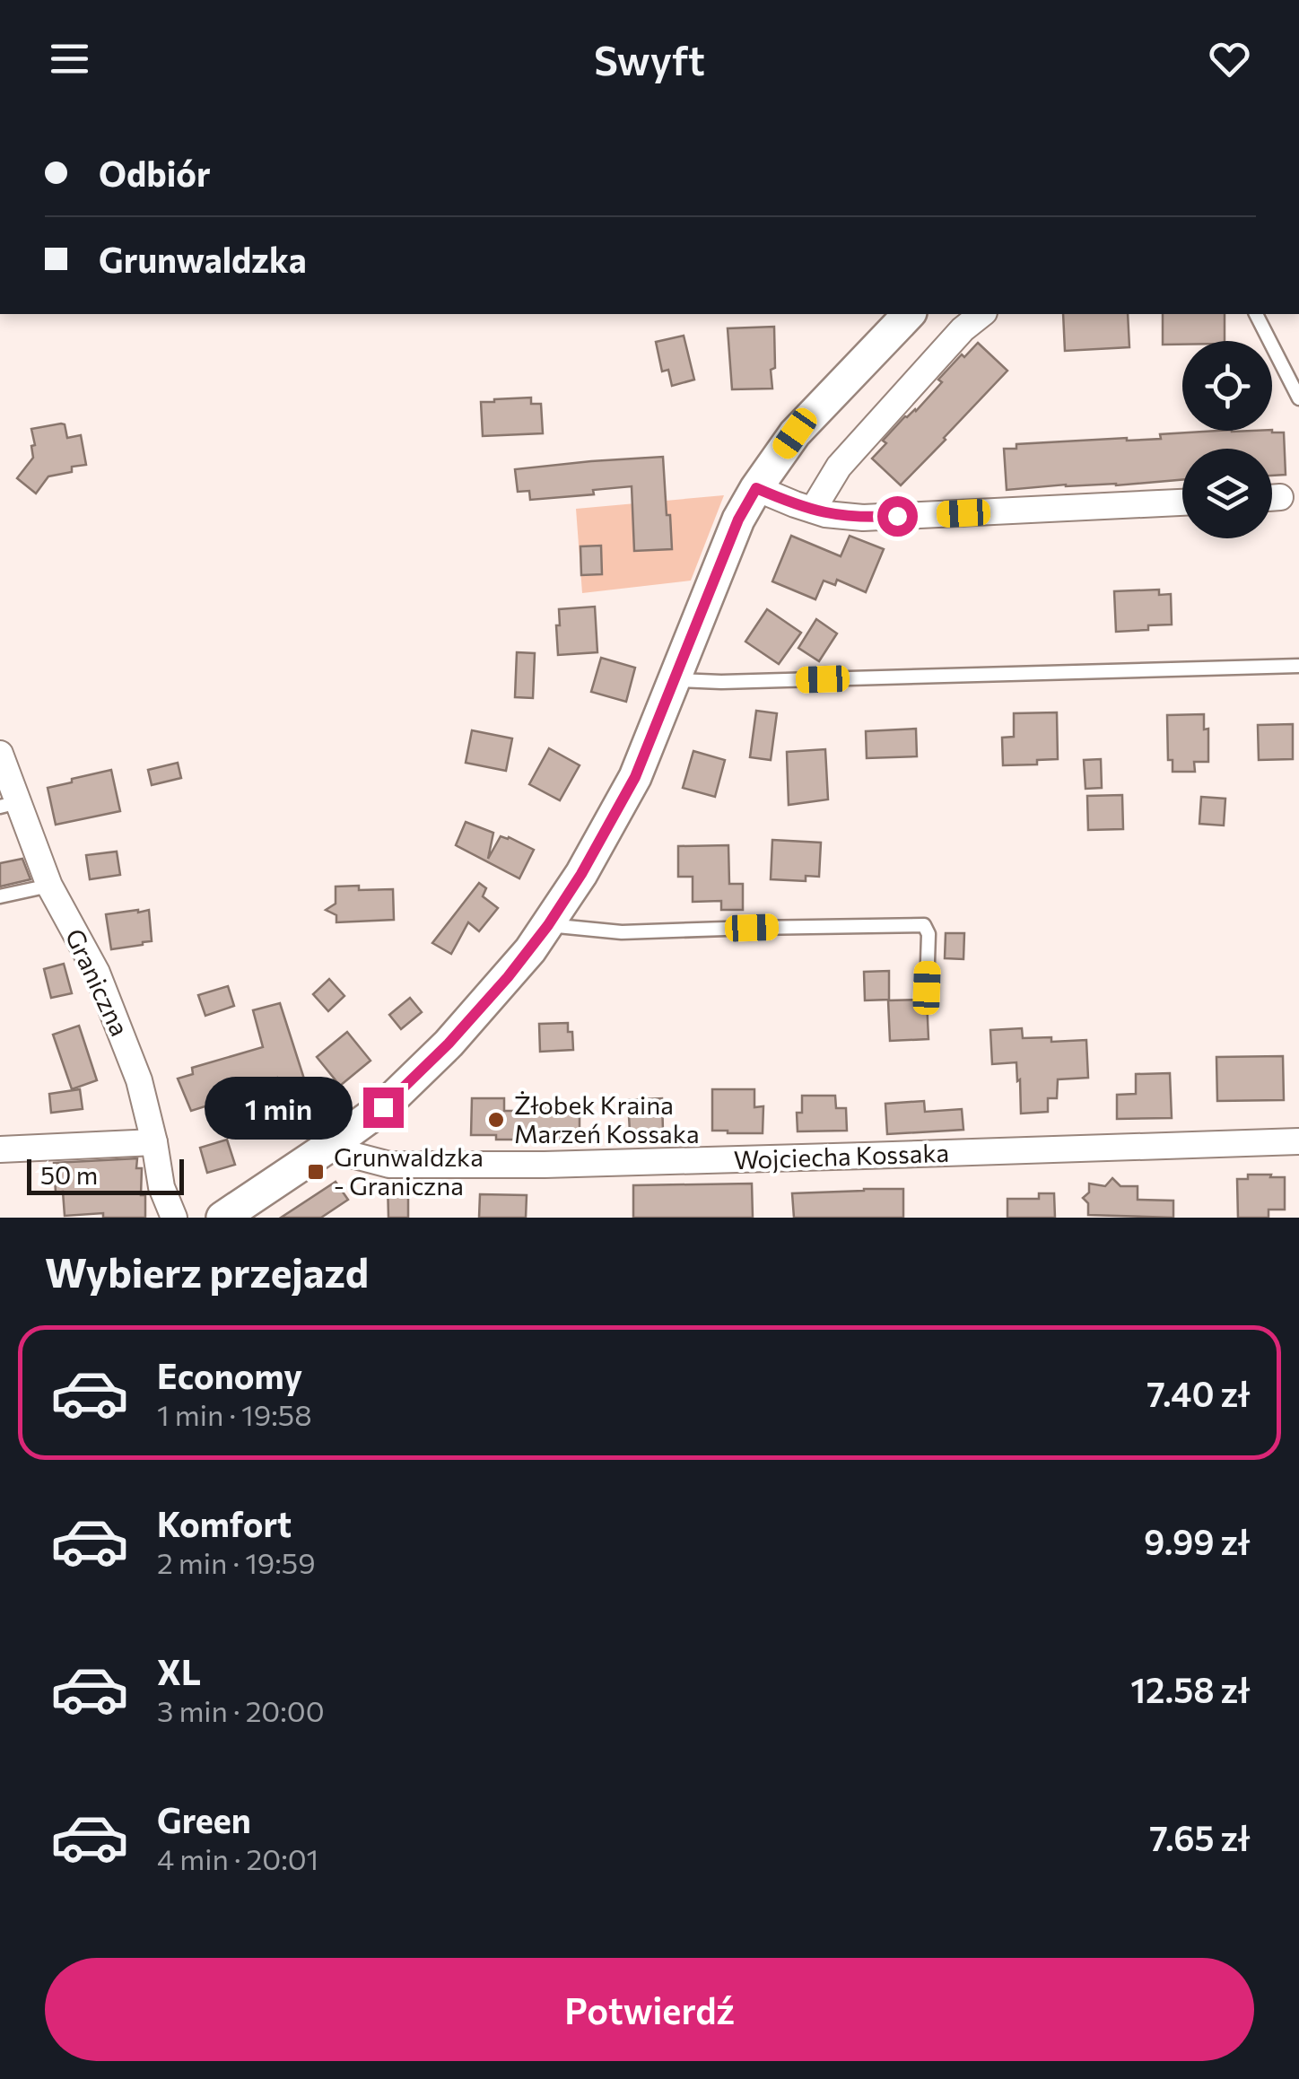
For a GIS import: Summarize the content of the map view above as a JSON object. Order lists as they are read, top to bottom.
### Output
{
  "streets": {
    "street": ["Graniczna", "Wojciecha Kossaka"]
  },
  "places": {
    "other": ["Żłobek Kraina Marzeń Kossaka"],
    "transit": ["Grunwaldzka - Graniczna"]
  },
  "scale_bar": "50 m",
  "page": {
    "header": "Swyft",
    "banner": ["Odbiór", "Grunwaldzka"],
    "bubble": "1 min",
    "scale": "50 m",
    "heading": "Wybierz przejazd",
    "list": [
      {
        "name": "Economy",
        "note": "1 min · 19:58",
        "value": "7.40 zł"
      },
      {
        "name": "Komfort",
        "note": "2 min · 19:59",
        "value": "9.99 zł"
      },
      {
        "name": "XL",
        "note": "3 min · 20:00",
        "value": "12.58 zł"
      },
      {
        "name": "Green",
        "note": "4 min · 20:01",
        "value": "7.65 zł"
      }
    ],
    "buttons": "Potwierdź"
  }
}
